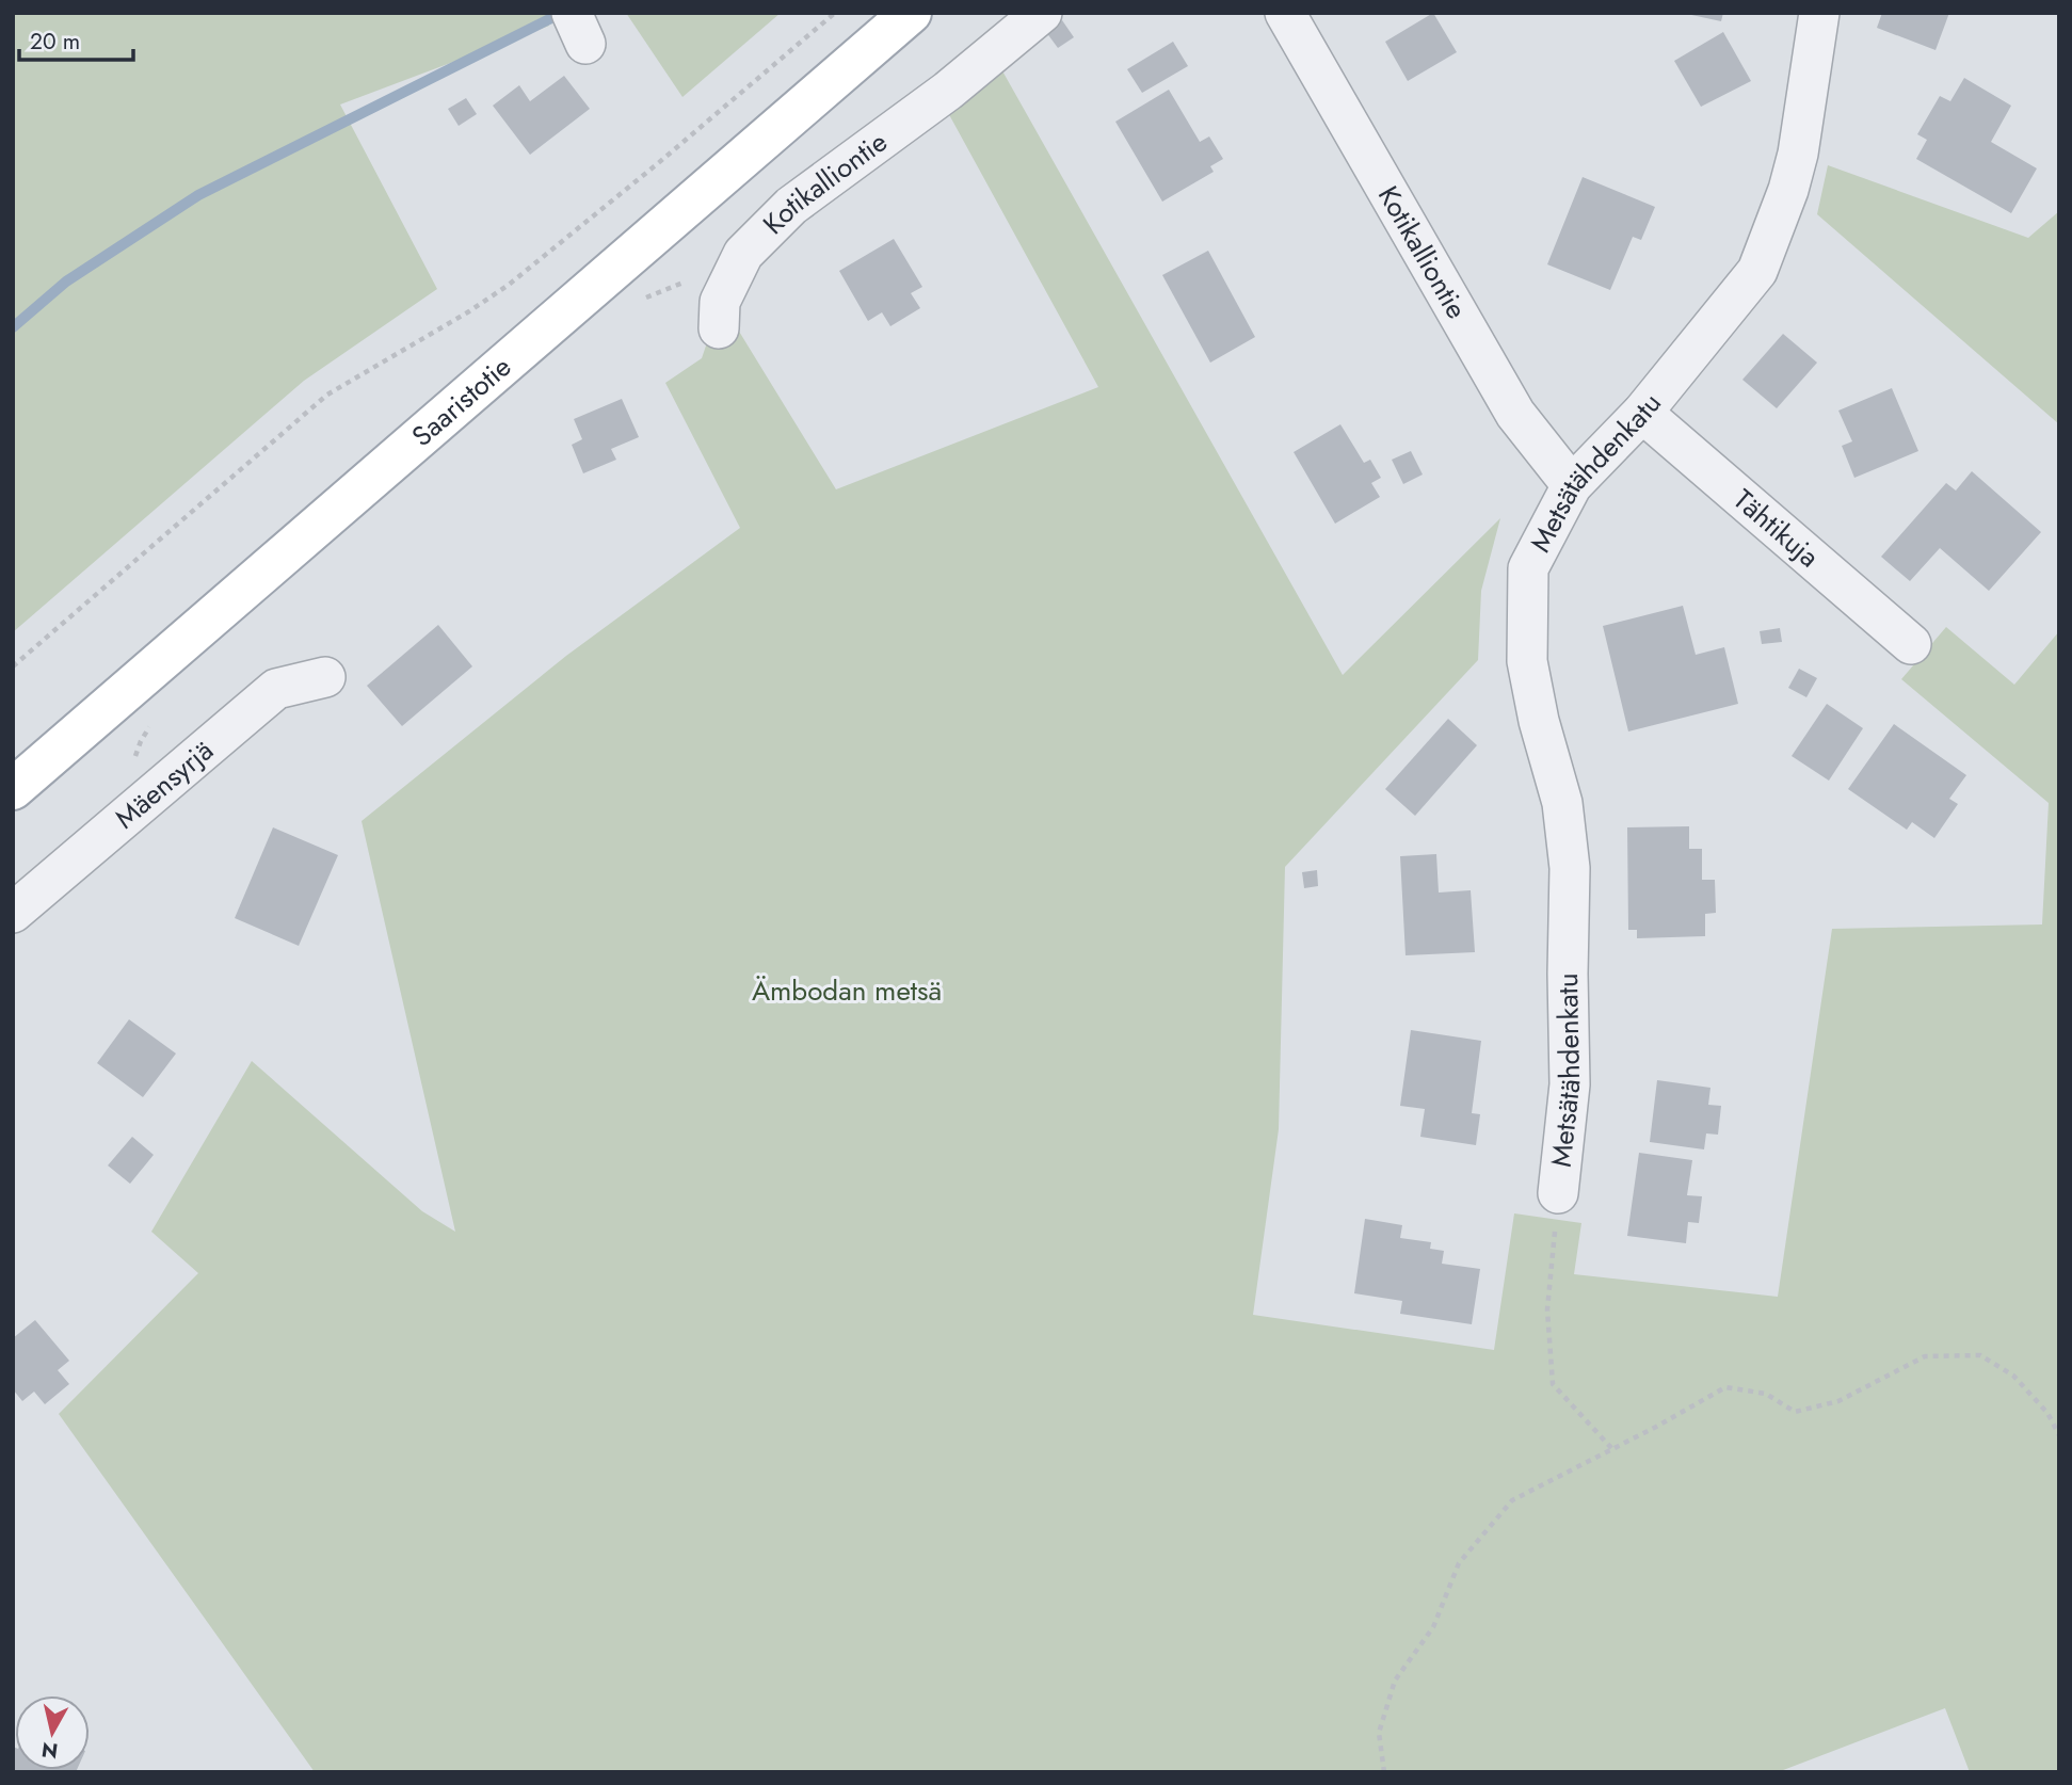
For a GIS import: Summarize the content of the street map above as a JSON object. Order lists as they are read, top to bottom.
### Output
{
  "streets": {
    "main road": ["Saaristotie"],
    "street": [
      "Kotikalliontie",
      "Metsätähdenkatu",
      "Tähtikuja",
      "Mäensyrjä"
    ]
  },
  "crossings": [
    ["Kotikalliontie", "Metsätähdenkatu"],
    ["Metsätähdenkatu", "Tähtikuja"]
  ],
  "parks": ["Ämbodan metsä"],
  "scale_bar": "20 m",
  "north": "bottom"
}
